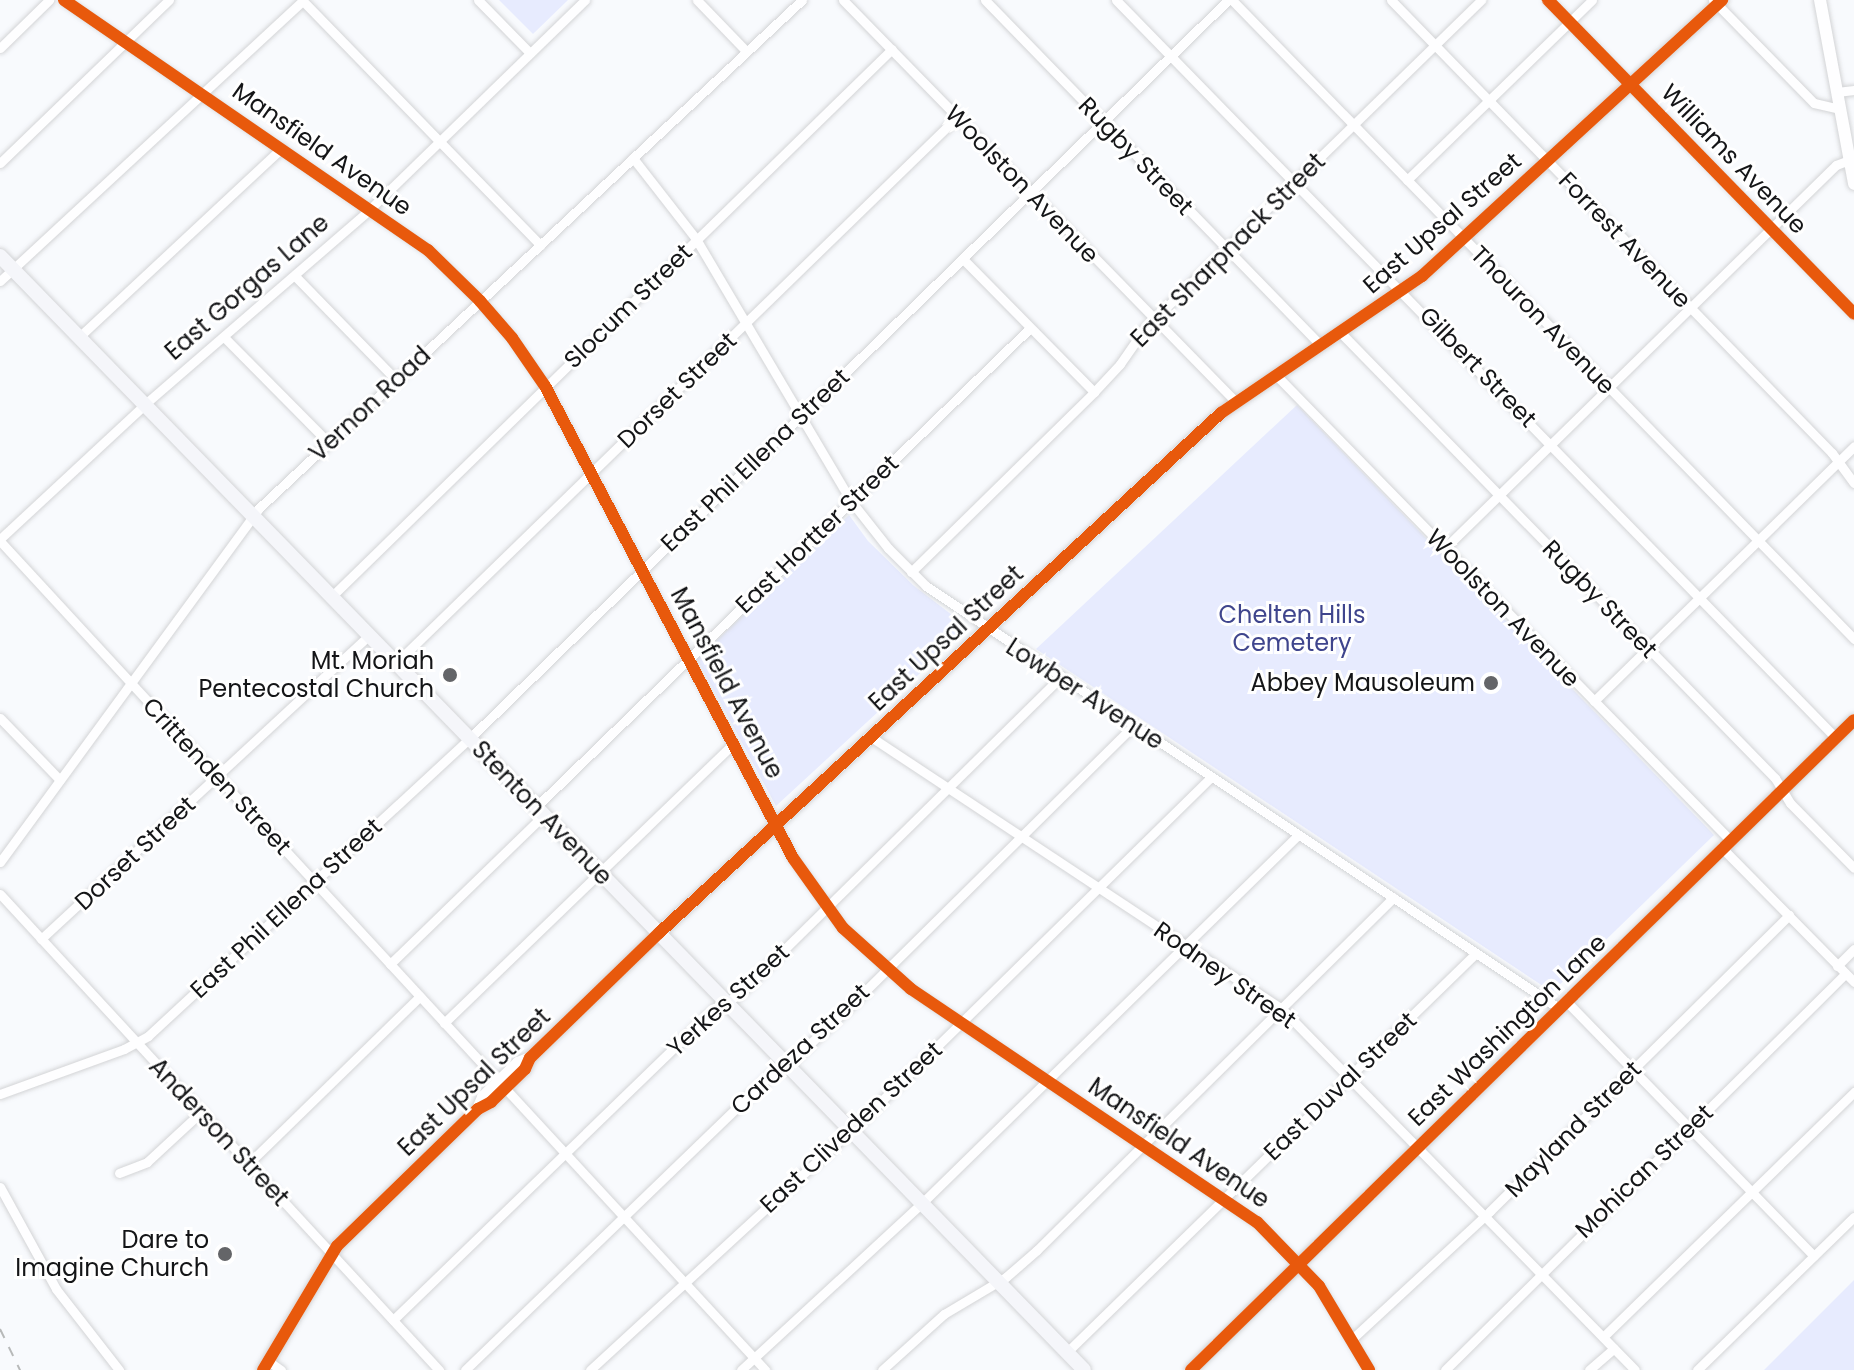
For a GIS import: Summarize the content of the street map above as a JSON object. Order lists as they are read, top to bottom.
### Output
{
  "streets": {
    "main road": ["Stenton Avenue"],
    "street": [
      "Mansfield Avenue",
      "Rugby Street",
      "Williams Avenue",
      "Woolston Avenue",
      "East Upsal Street",
      "Forrest Avenue",
      "East Sharpnack Street",
      "East Gorgas Lane",
      "Slocum Street",
      "Thouron Avenue",
      "Gilbert Street",
      "Dorset Street",
      "Vernon Road",
      "East Phil Ellena Street",
      "East Hortter Street",
      "Lowber Avenue",
      "Crittenden Street",
      "Rodney Street",
      "Yerkes Street",
      "East Washington Lane",
      "Cardeza Street",
      "East Duval Street",
      "East Cliveden Street",
      "Mayland Street",
      "Anderson Street",
      "Mohican Street"
    ]
  },
  "crossings": [
    ["Mansfield Avenue", "East Upsal Street"],
    ["Mansfield Avenue", "East Gorgas Lane"],
    ["Mansfield Avenue", "Slocum Street"],
    ["Mansfield Avenue", "Dorset Street"],
    ["Mansfield Avenue", "Vernon Road"],
    ["Mansfield Avenue", "East Phil Ellena Street"],
    ["Mansfield Avenue", "East Hortter Street"],
    ["Mansfield Avenue", "Yerkes Street"],
    ["Mansfield Avenue", "East Washington Lane"],
    ["Mansfield Avenue", "Cardeza Street"],
    ["Mansfield Avenue", "East Duval Street"],
    ["Mansfield Avenue", "East Cliveden Street"],
    ["Mansfield Avenue", "Mayland Street"],
    ["Rugby Street", "East Upsal Street"],
    ["Rugby Street", "East Sharpnack Street"],
    ["Rugby Street", "East Phil Ellena Street"],
    ["Rugby Street", "East Washington Lane"],
    ["Williams Avenue", "East Upsal Street"],
    ["Woolston Avenue", "East Upsal Street"],
    ["Woolston Avenue", "East Sharpnack Street"],
    ["Woolston Avenue", "Slocum Street"],
    ["Woolston Avenue", "Dorset Street"],
    ["Woolston Avenue", "East Phil Ellena Street"],
    ["Woolston Avenue", "East Washington Lane"],
    ["Woolston Avenue", "Mayland Street"],
    ["Woolston Avenue", "Mohican Street"],
    ["East Upsal Street", "Forrest Avenue"],
    ["East Upsal Street", "Thouron Avenue"],
    ["East Upsal Street", "Gilbert Street"],
    ["East Upsal Street", "Lowber Avenue"],
    ["East Upsal Street", "Crittenden Street"],
    ["East Upsal Street", "Stenton Avenue"],
    ["East Upsal Street", "Rodney Street"],
    ["East Upsal Street", "Anderson Street"],
    ["Forrest Avenue", "East Sharpnack Street"],
    ["East Sharpnack Street", "Thouron Avenue"],
    ["East Sharpnack Street", "Gilbert Street"],
    ["East Sharpnack Street", "Lowber Avenue"],
    ["East Gorgas Lane", "Crittenden Street"],
    ["East Gorgas Lane", "Stenton Avenue"],
    ["Slocum Street", "Lowber Avenue"],
    ["Slocum Street", "Stenton Avenue"],
    ["Thouron Avenue", "East Phil Ellena Street"],
    ["Gilbert Street", "East Phil Ellena Street"],
    ["Gilbert Street", "East Washington Lane"],
    ["Dorset Street", "Lowber Avenue"],
    ["Dorset Street", "Crittenden Street"],
    ["Dorset Street", "Stenton Avenue"],
    ["Dorset Street", "Anderson Street"],
    ["Vernon Road", "Lowber Avenue"],
    ["Vernon Road", "Crittenden Street"],
    ["Vernon Road", "Stenton Avenue"],
    ["East Phil Ellena Street", "Lowber Avenue"],
    ["East Phil Ellena Street", "Crittenden Street"],
    ["East Phil Ellena Street", "Stenton Avenue"],
    ["East Phil Ellena Street", "Anderson Street"],
    ["East Hortter Street", "Lowber Avenue"],
    ["East Hortter Street", "Crittenden Street"],
    ["East Hortter Street", "Stenton Avenue"],
    ["Lowber Avenue", "Yerkes Street"],
    ["Lowber Avenue", "East Washington Lane"],
    ["Lowber Avenue", "Cardeza Street"],
    ["Lowber Avenue", "East Duval Street"],
    ["Lowber Avenue", "East Cliveden Street"],
    ["Lowber Avenue", "Mayland Street"],
    ["Lowber Avenue", "Mohican Street"],
    ["Crittenden Street", "Yerkes Street"],
    ["Crittenden Street", "Cardeza Street"],
    ["Crittenden Street", "East Cliveden Street"],
    ["Stenton Avenue", "Yerkes Street"],
    ["Stenton Avenue", "Cardeza Street"],
    ["Stenton Avenue", "East Duval Street"],
    ["Stenton Avenue", "East Cliveden Street"],
    ["Rodney Street", "Yerkes Street"],
    ["Rodney Street", "East Washington Lane"],
    ["Rodney Street", "Cardeza Street"],
    ["Rodney Street", "East Duval Street"],
    ["Rodney Street", "East Cliveden Street"],
    ["Rodney Street", "Mayland Street"],
    ["Rodney Street", "Mohican Street"],
    ["Yerkes Street", "Anderson Street"]
  ],
  "parks": ["Chelten Hills Cemetery"],
  "places": ["Mt. Moriah Pentecostal Church", "Abbey Mausoleum", "Dare to Imagine Church"]
}
